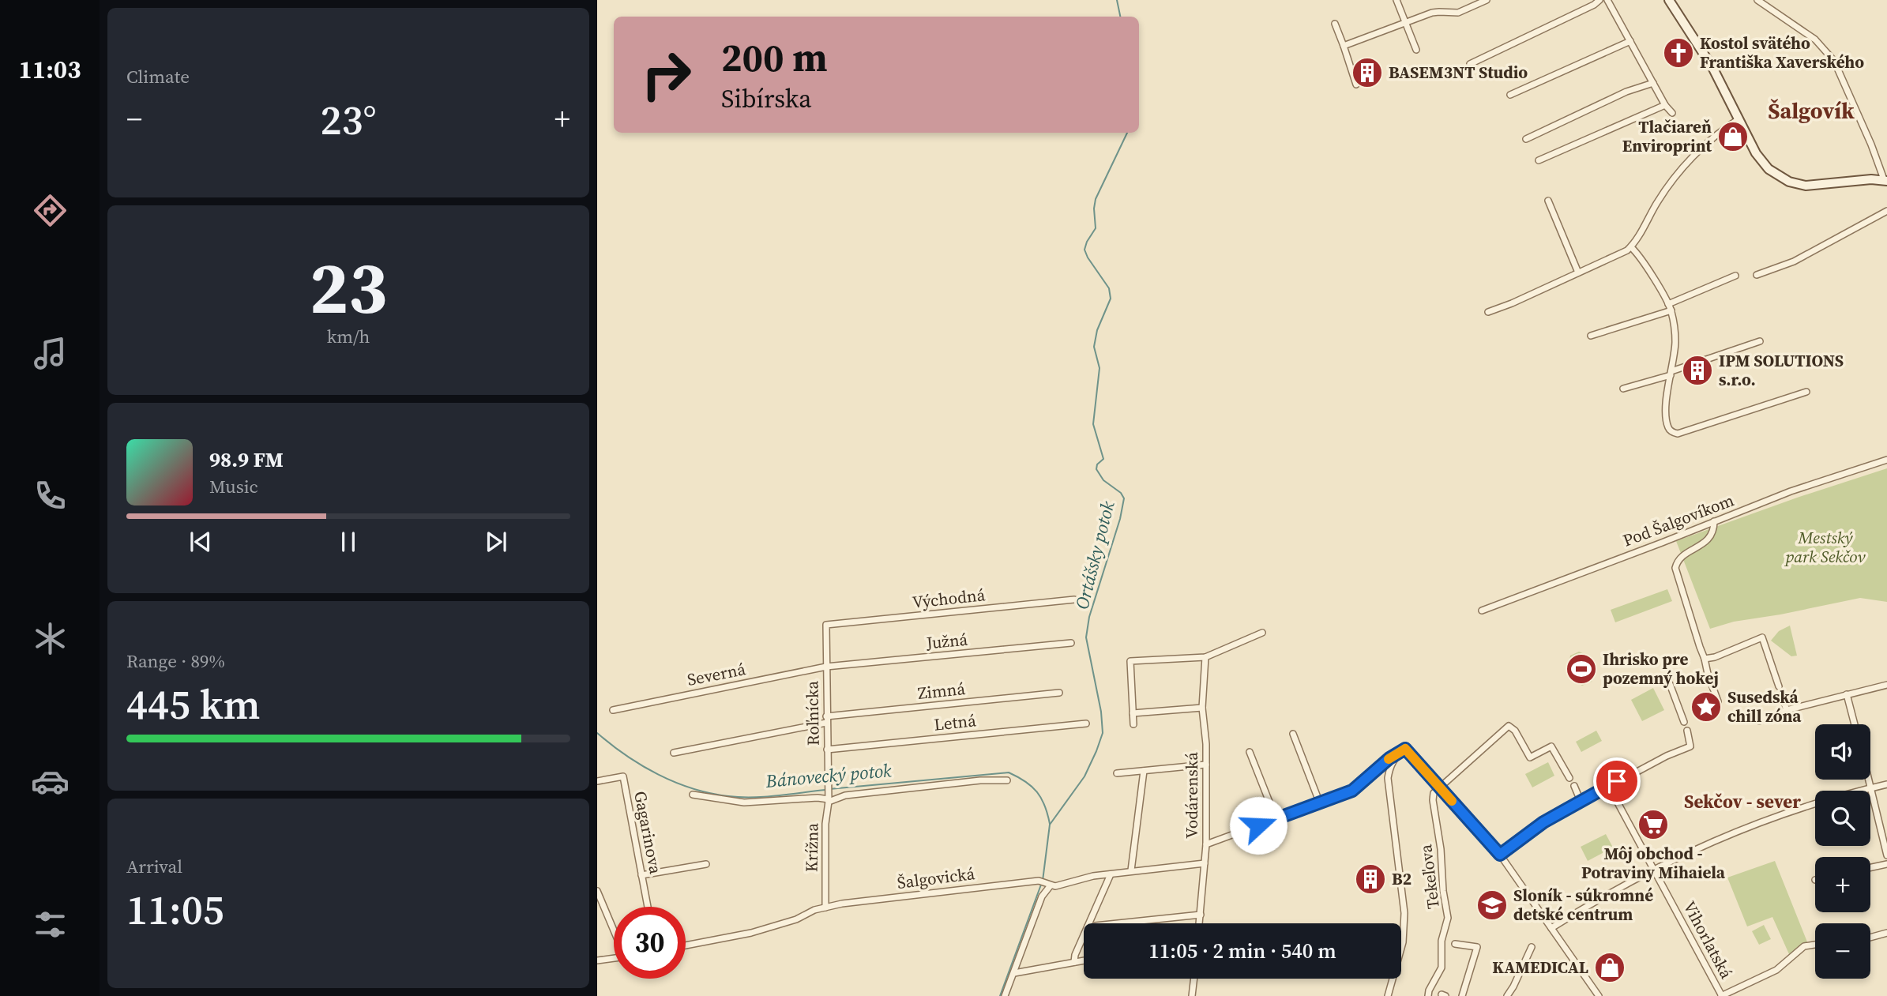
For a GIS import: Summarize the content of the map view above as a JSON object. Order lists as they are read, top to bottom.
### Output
{
  "streets": {
    "street": [
      "Pod Šalgovíkom",
      "Východná",
      "Južná",
      "Severná",
      "Zimná",
      "Roľnícka",
      "Letná",
      "Vodárenská",
      "Gagarinova",
      "Krížna",
      "Tekeľova",
      "Šalgovická",
      "Vihorlatská"
    ]
  },
  "crossings": [
    ["Východná", "Roľnícka"],
    ["Južná", "Severná"],
    ["Južná", "Roľnícka"],
    ["Severná", "Roľnícka"],
    ["Zimná", "Roľnícka"],
    ["Roľnícka", "Letná"],
    ["Roľnícka", "Krížna"],
    ["Vodárenská", "Šalgovická"],
    ["Krížna", "Šalgovická"]
  ],
  "districts": ["Šalgovík", "Sekčov - sever"],
  "water": ["Ortášsky potok", "Bánovecký potok"],
  "parks": ["Mestský park Sekčov"],
  "places": {
    "church": ["Kostol svätého Františka Xaverského"],
    "building": ["BASEM3NT Studio", "IPM SOLUTIONS s.r.o.", "B2"],
    "shop": ["Tlačiareň Enviroprint", "KAMEDICAL"],
    "sports": ["Ihrisko pre pozemný hokej"],
    "place": ["Susedská chill zóna"],
    "supermarket": ["Môj obchod - Potraviny Mihaiela"],
    "school or university": ["Sloník - súkromné detské centrum"]
  },
  "page": {
    "tabs": "11:03",
    "tile": [
      "Climate",
      ["23", "km/h"],
      ["Range · 89%", "445 km"],
      ["Arrival", "11:05"]
    ],
    "turn": ["200 m", "Sibírska"],
    "heat": ["−", "23°", "+"],
    "song": ["98.9 FM", "Music"],
    "map_buttons": ["+", "−"],
    "limit": "30",
    "trip": "11:05 · 2 min · 540 m"
  }
}
